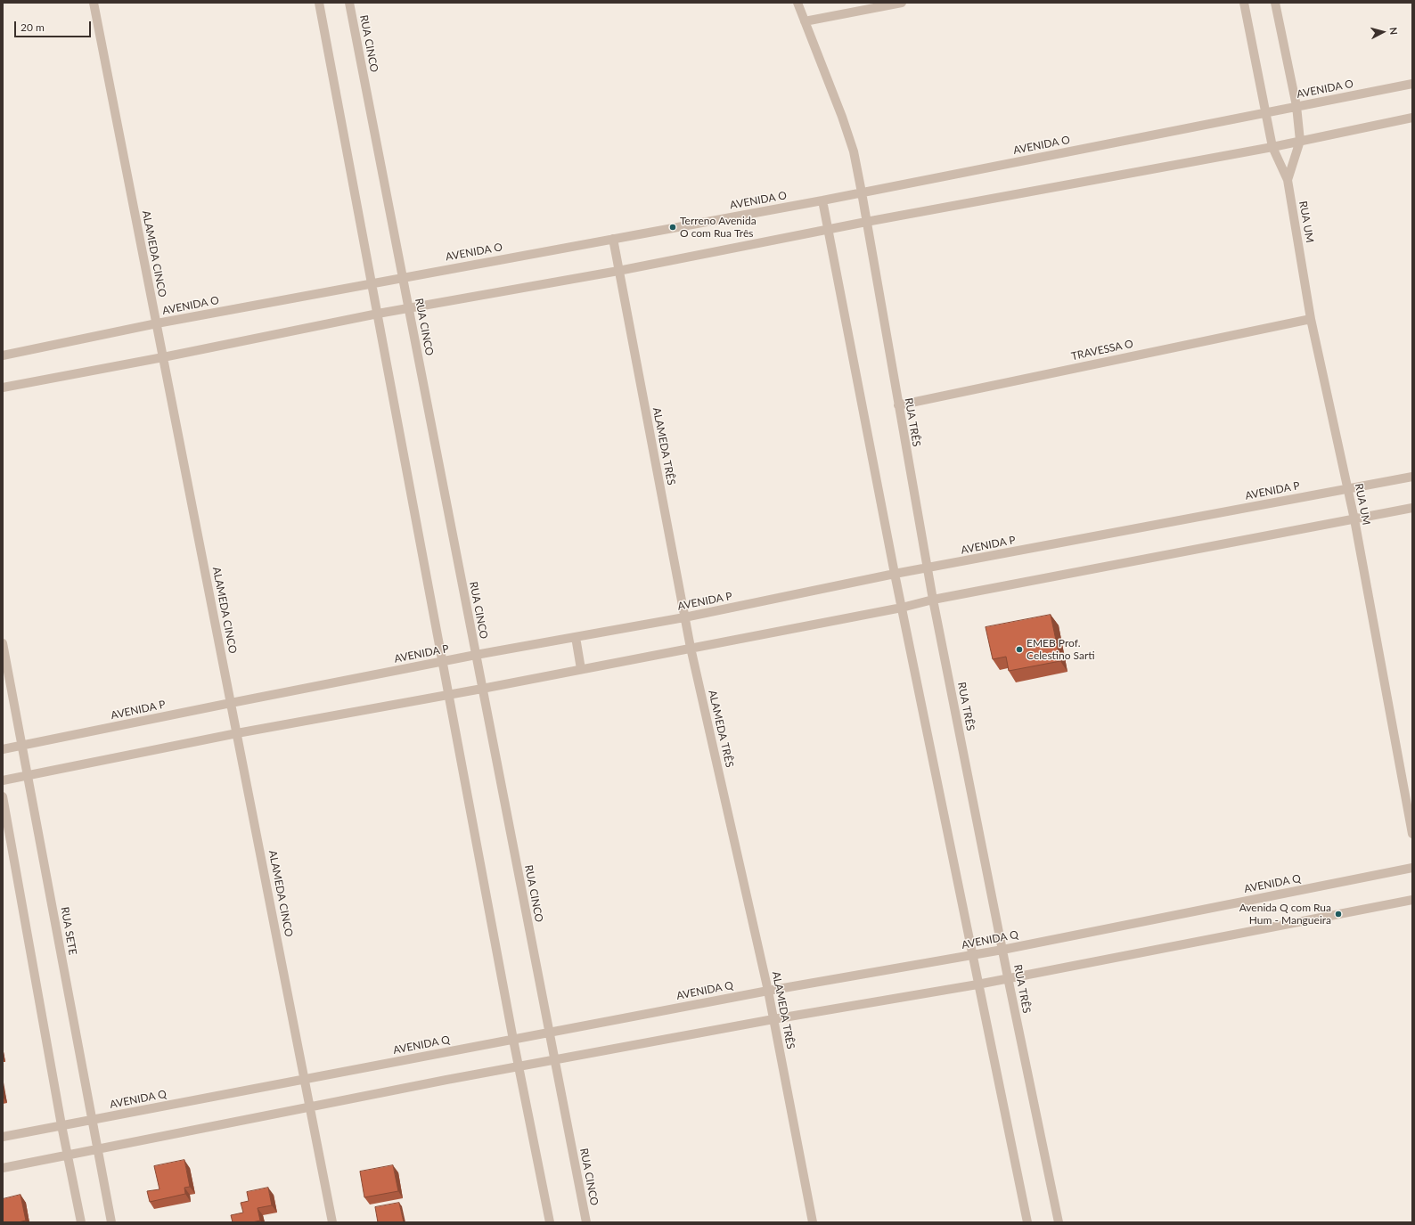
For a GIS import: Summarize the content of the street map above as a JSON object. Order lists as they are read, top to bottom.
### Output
{
  "streets": {
    "street": [
      "RUA CINCO",
      "AVENIDA O",
      "RUA UM",
      "ALAMEDA CINCO",
      "TRAVESSA O",
      "RUA TRÊS",
      "ALAMEDA TRÊS",
      "AVENIDA P",
      "AVENIDA Q",
      "RUA SETE"
    ]
  },
  "crossings": [
    ["RUA CINCO", "AVENIDA O"],
    ["RUA CINCO", "AVENIDA P"],
    ["RUA CINCO", "AVENIDA Q"],
    ["AVENIDA O", "RUA UM"],
    ["AVENIDA O", "ALAMEDA CINCO"],
    ["AVENIDA O", "RUA TRÊS"],
    ["AVENIDA O", "ALAMEDA TRÊS"],
    ["RUA UM", "TRAVESSA O"],
    ["RUA UM", "AVENIDA P"],
    ["ALAMEDA CINCO", "AVENIDA P"],
    ["ALAMEDA CINCO", "AVENIDA Q"],
    ["TRAVESSA O", "RUA TRÊS"],
    ["RUA TRÊS", "AVENIDA P"],
    ["RUA TRÊS", "AVENIDA Q"],
    ["ALAMEDA TRÊS", "AVENIDA P"],
    ["ALAMEDA TRÊS", "AVENIDA Q"],
    ["AVENIDA P", "RUA SETE"],
    ["AVENIDA Q", "RUA SETE"]
  ],
  "places": ["Terreno Avenida O com Rua Três", "EMEB Prof. Celestino Sarti", "Avenida Q com Rua Hum - Mangueira"],
  "scale_bar": "20 m",
  "north": "right"
}
